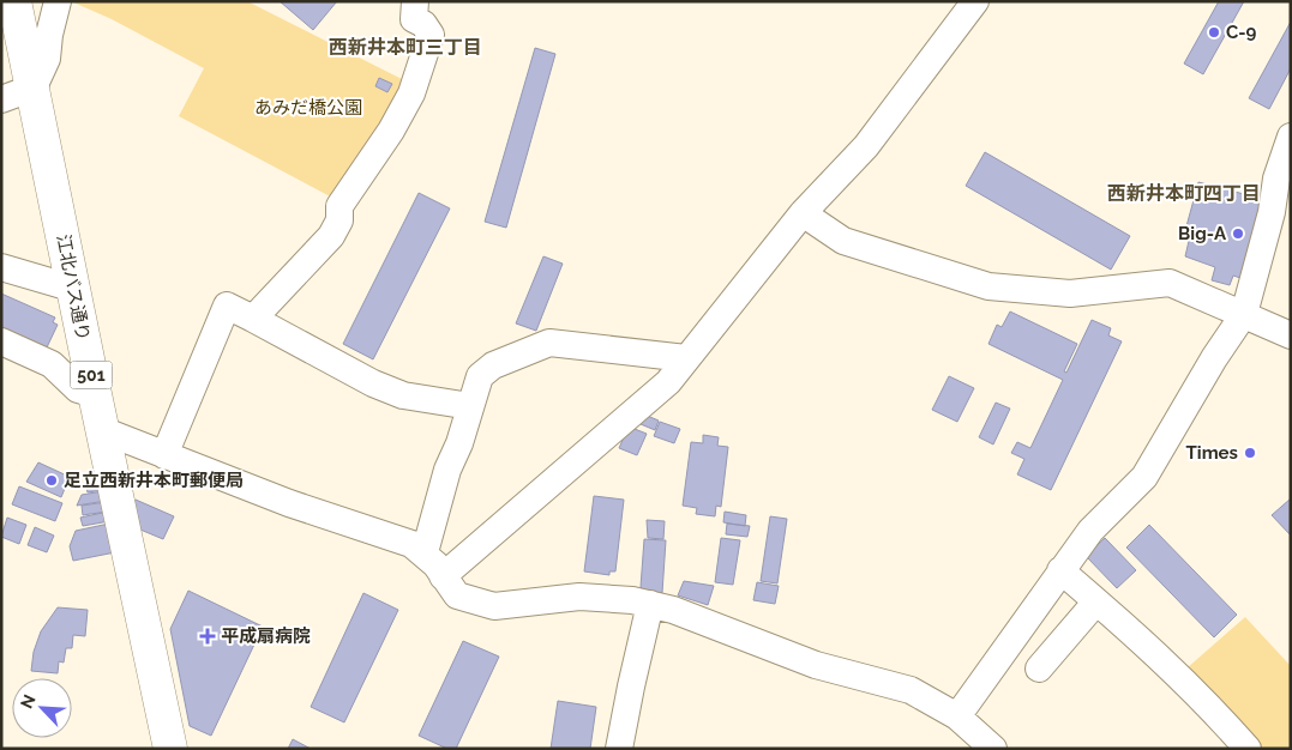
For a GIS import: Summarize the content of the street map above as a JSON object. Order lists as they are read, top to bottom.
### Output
{
  "streets": {
    "main road": ["江北バス通り", "501"]
  },
  "districts": ["西新井本町三丁目", "西新井本町四丁目"],
  "parks": ["あみだ橋公園"],
  "places": {
    "other": [
      "C-9",
      "Big-A",
      "Times",
      "足立西新井本町郵便局"
    ],
    "health": ["平成扇病院"]
  },
  "north": "top left"
}
